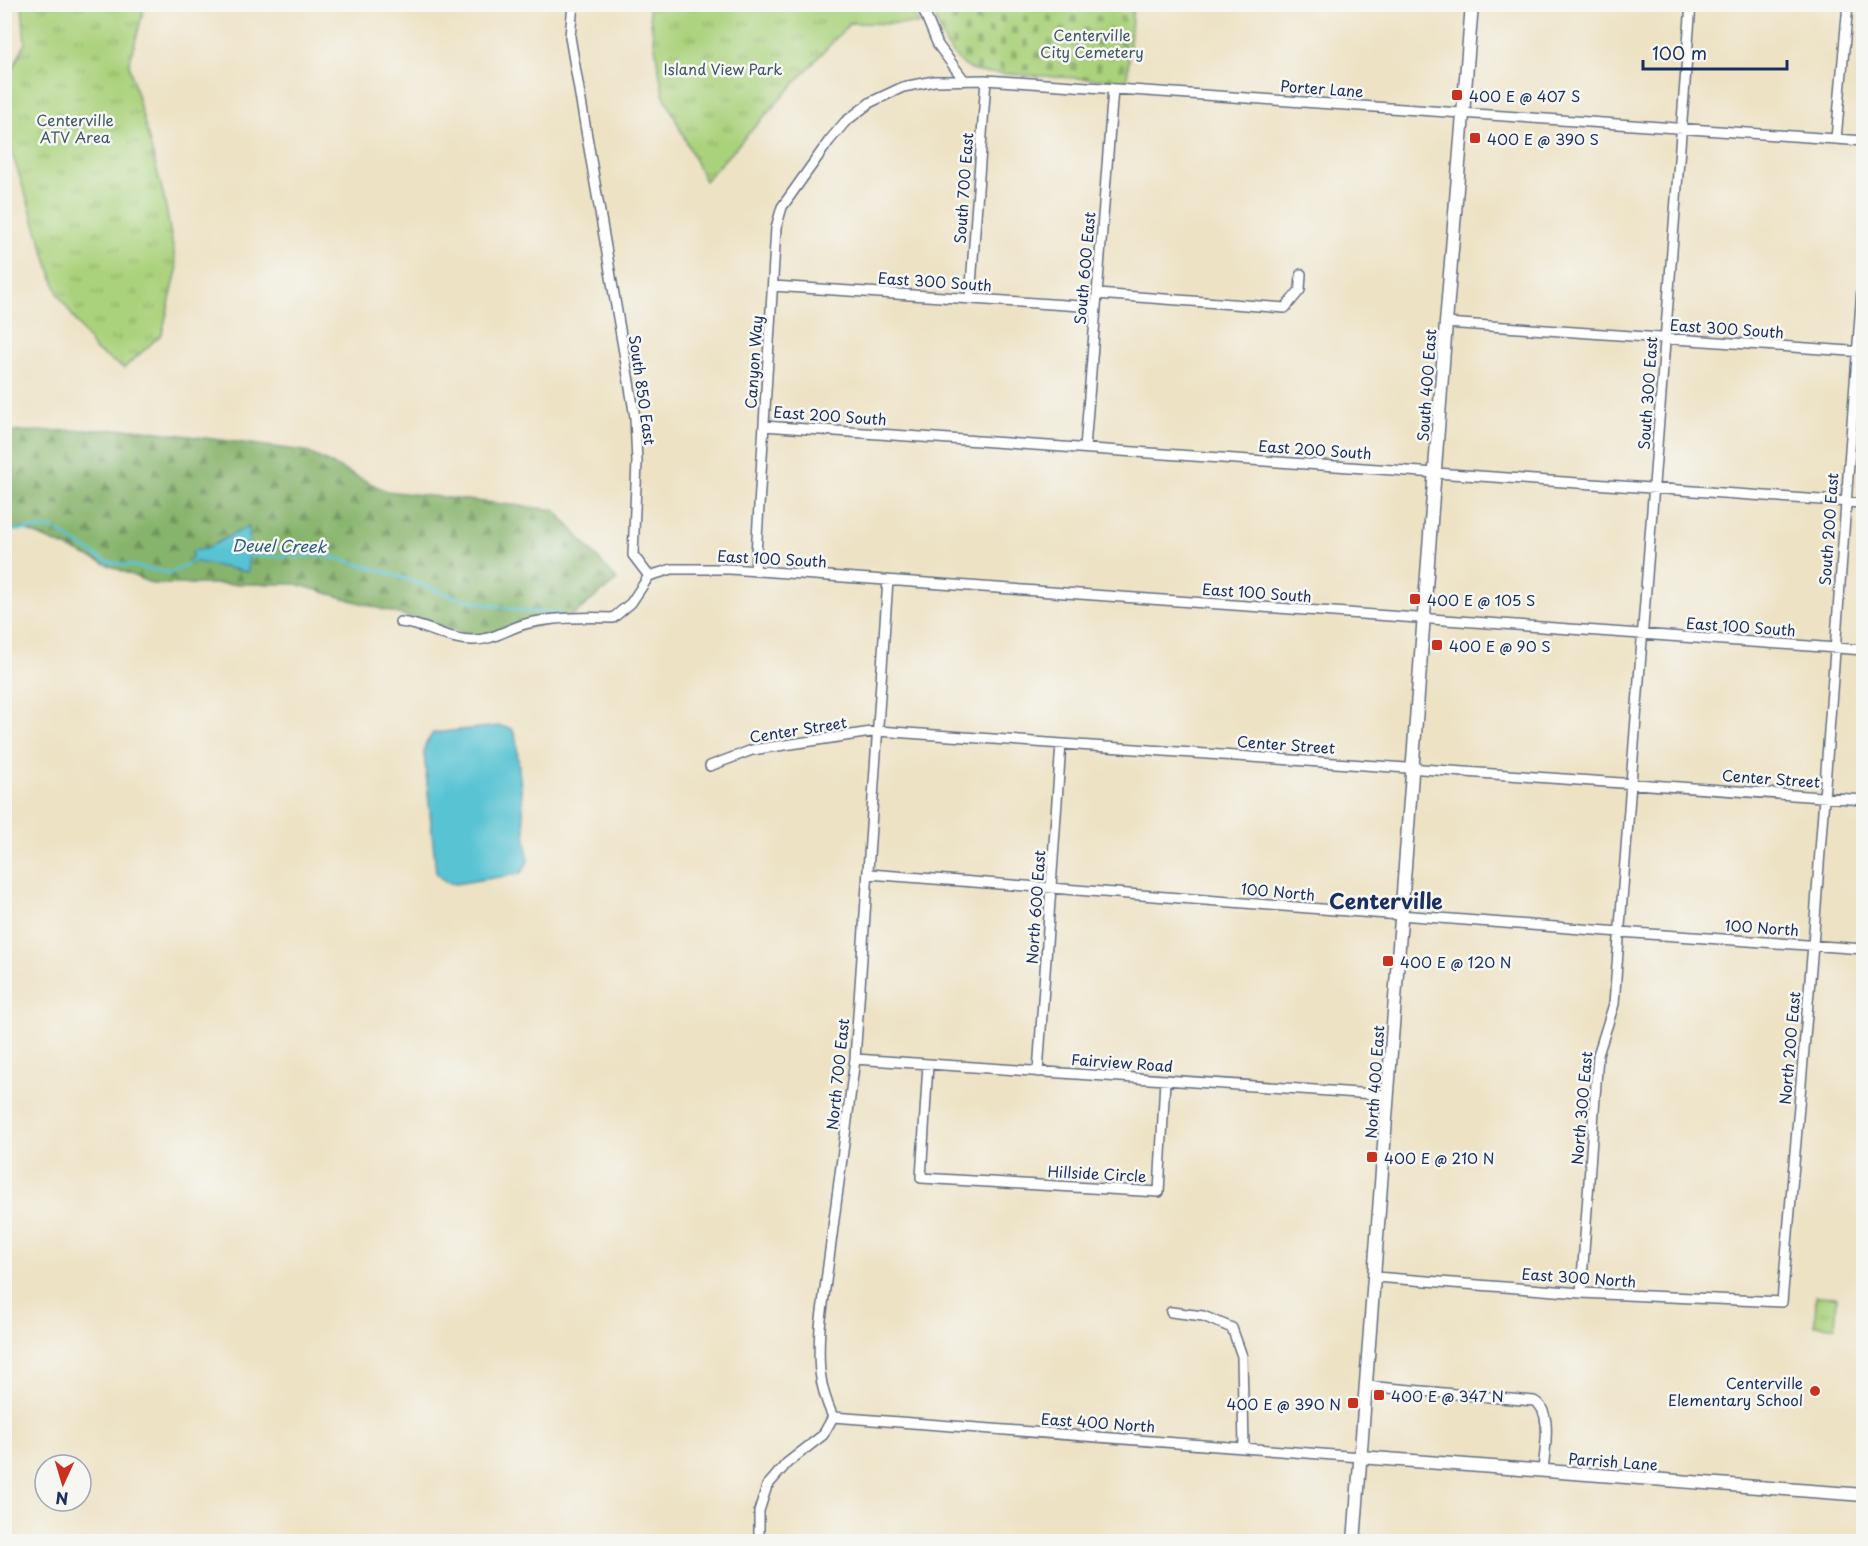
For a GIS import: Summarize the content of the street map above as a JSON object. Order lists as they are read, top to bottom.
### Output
{
  "streets": {
    "street": [
      "Porter Lane",
      "South 700 East",
      "South 600 East",
      "East 300 South",
      "Canyon Way",
      "South 400 East",
      "South 850 East",
      "South 300 East",
      "East 200 South",
      "South 200 East",
      "East 100 South",
      "Center Street",
      "100 North",
      "North 600 East",
      "North 200 East",
      "Fairview Road",
      "North 700 East",
      "North 400 East",
      "North 300 East",
      "Hillside Circle",
      "East 300 North",
      "East 400 North",
      "Parrish Lane"
    ]
  },
  "crossings": [
    ["Porter Lane", "South 700 East"],
    ["Porter Lane", "South 600 East"],
    ["Porter Lane", "Canyon Way"],
    ["Porter Lane", "South 400 East"],
    ["Porter Lane", "South 300 East"],
    ["South 700 East", "East 300 South"],
    ["South 600 East", "East 300 South"],
    ["South 600 East", "East 200 South"],
    ["East 300 South", "Canyon Way"],
    ["East 300 South", "South 400 East"],
    ["East 300 South", "South 300 East"],
    ["East 300 South", "South 200 East"],
    ["Canyon Way", "East 200 South"],
    ["Canyon Way", "East 100 South"],
    ["South 400 East", "East 200 South"],
    ["South 400 East", "East 100 South"],
    ["South 400 East", "Center Street"],
    ["South 400 East", "North 400 East"],
    ["South 850 East", "East 100 South"],
    ["South 300 East", "East 200 South"],
    ["South 300 East", "East 100 South"],
    ["South 300 East", "Center Street"],
    ["South 300 East", "North 300 East"],
    ["East 200 South", "South 200 East"],
    ["South 200 East", "East 100 South"],
    ["South 200 East", "Center Street"],
    ["South 200 East", "North 200 East"],
    ["Center Street", "North 600 East"],
    ["Center Street", "North 200 East"],
    ["Center Street", "North 700 East"],
    ["Center Street", "North 400 East"],
    ["Center Street", "North 300 East"],
    ["100 North", "North 600 East"],
    ["100 North", "North 200 East"],
    ["100 North", "North 700 East"],
    ["100 North", "North 400 East"],
    ["100 North", "North 300 East"],
    ["North 600 East", "Fairview Road"],
    ["North 200 East", "East 300 North"],
    ["Fairview Road", "North 700 East"],
    ["Fairview Road", "North 400 East"],
    ["Fairview Road", "Hillside Circle"],
    ["North 700 East", "East 400 North"],
    ["North 400 East", "East 300 North"],
    ["North 400 East", "East 400 North"],
    ["North 400 East", "Parrish Lane"],
    ["North 300 East", "East 300 North"],
    ["East 400 North", "Parrish Lane"]
  ],
  "districts": ["Centerville"],
  "water": ["Deuel Creek"],
  "parks": ["Centerville City Cemetery", "Island View Park", "Centerville ATV Area"],
  "places": {
    "transit": [
      "400 E @ 407 S",
      "400 E @ 390 S",
      "400 E @ 105 S",
      "400 E @ 90 S",
      "400 E @ 120 N",
      "400 E @ 210 N",
      "400 E @ 347 N",
      "400 E @ 390 N"
    ],
    "other": ["Centerville Elementary School"]
  },
  "scale_bar": "100 m",
  "north": "bottom"
}
